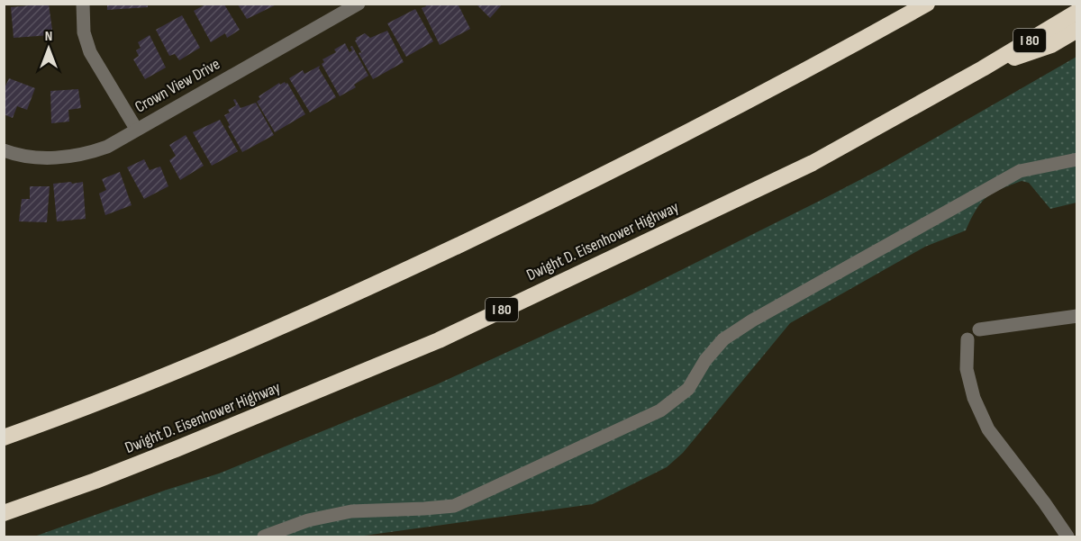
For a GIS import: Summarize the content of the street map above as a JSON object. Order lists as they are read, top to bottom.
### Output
{
  "streets": {
    "highway": ["I 80", "Dwight D. Eisenhower Highway"],
    "street": ["Crown View Drive"]
  },
  "north": "top"
}
